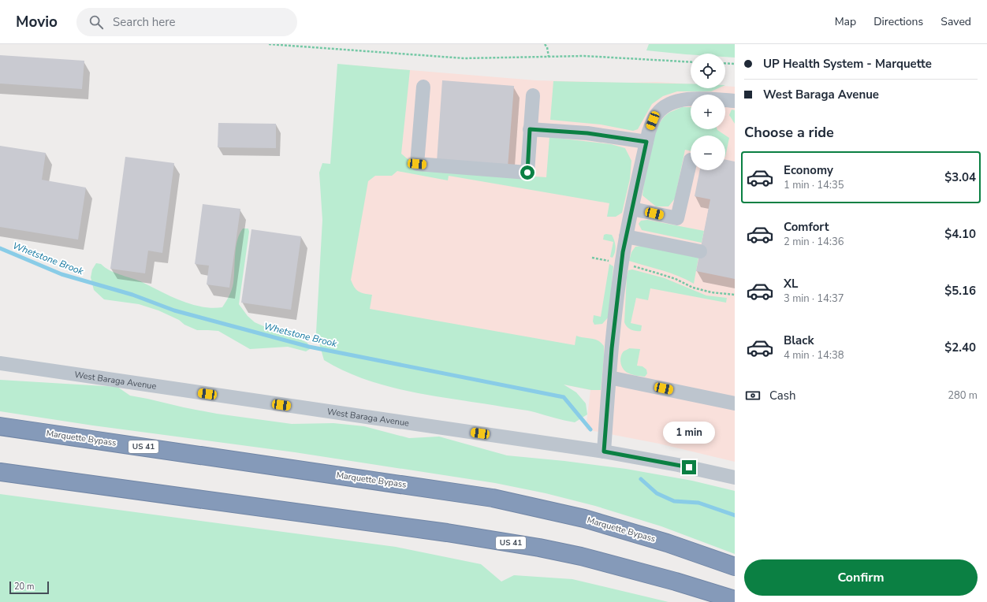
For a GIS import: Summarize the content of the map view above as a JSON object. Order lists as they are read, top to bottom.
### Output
{
  "streets": {
    "highway": ["Marquette Bypass", "US 41"],
    "street": ["West Baraga Avenue"]
  },
  "water": ["Whetstone Brook"],
  "scale_bar": "20 m",
  "page": {
    "header": "Movio",
    "search": "Search here",
    "nav": ["Map", "Directions", "Saved"],
    "banner": ["UP Health System - Marquette", "West Baraga Avenue"],
    "map_buttons": ["+", "−"],
    "heading": "Choose a ride",
    "list": [
      {
        "name": "Economy",
        "note": "1 min · 14:35",
        "value": "$3.04"
      },
      {
        "name": "Comfort",
        "note": "2 min · 14:36",
        "value": "$4.10"
      },
      {
        "name": "XL",
        "note": "3 min · 14:37",
        "value": "$5.16"
      },
      {
        "name": "Black",
        "note": "4 min · 14:38",
        "value": "$2.40"
      }
    ],
    "pay": ["Cash", "280 m"],
    "bubble": "1 min",
    "buttons": "Confirm",
    "scale": "20 m"
  }
}
